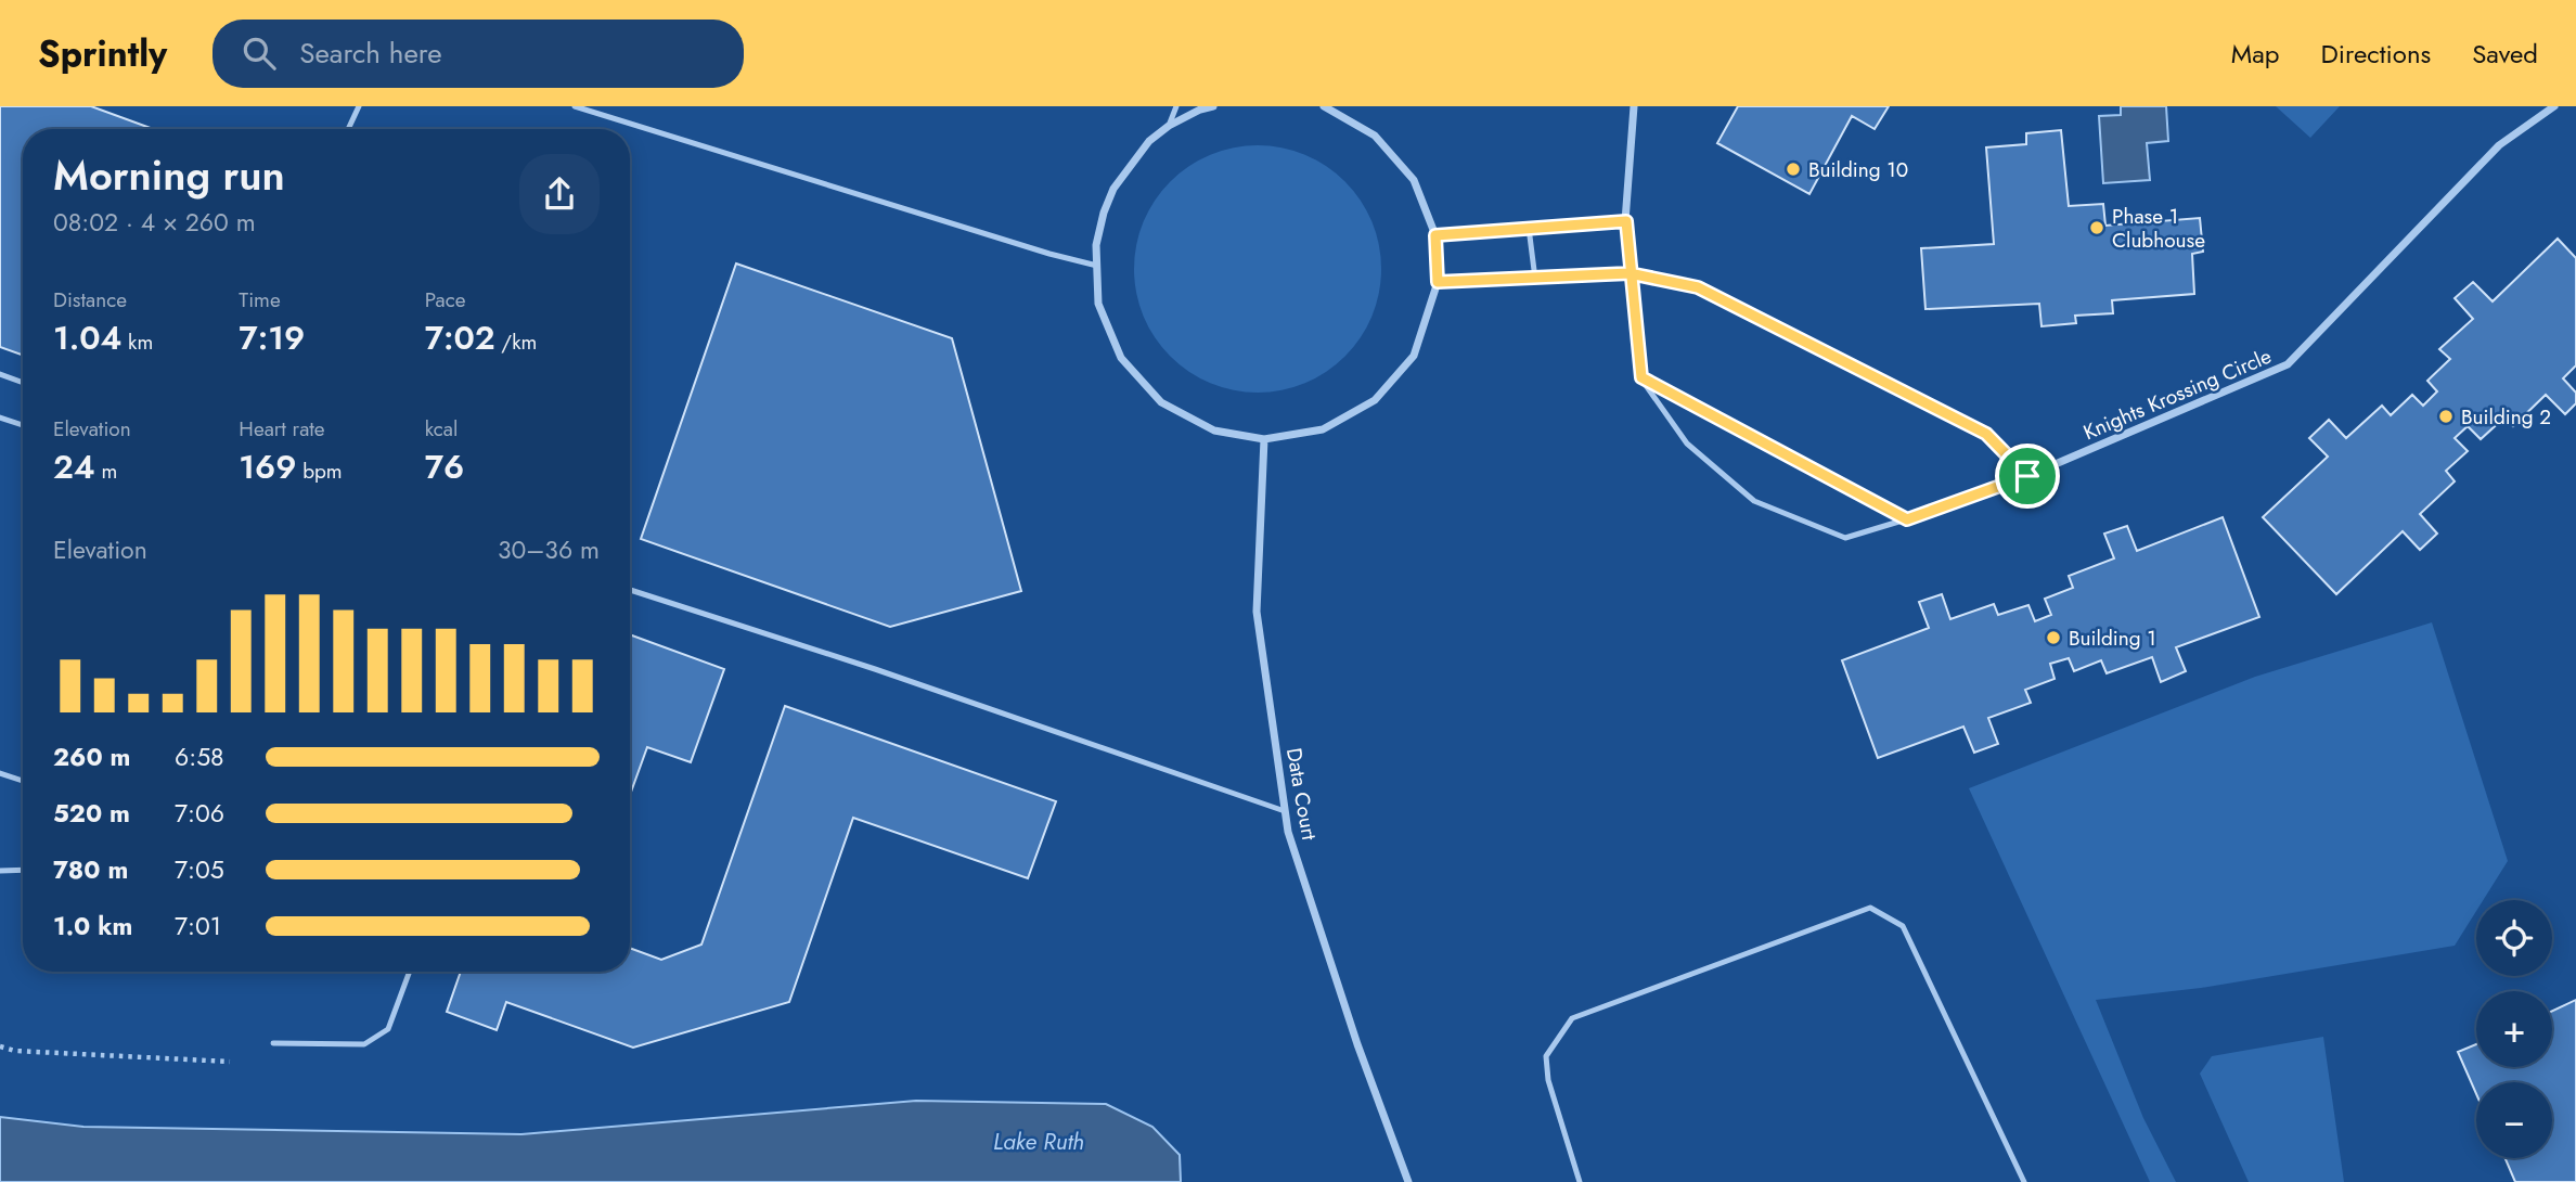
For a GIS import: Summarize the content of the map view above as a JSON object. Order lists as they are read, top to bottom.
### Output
{
  "streets": {
    "street": ["Knights Krossing Circle", "Data Court"]
  },
  "water": ["Lake Ruth"],
  "places": [
    "Building 10",
    "Phase 1 Clubhouse",
    "Building 2",
    "Building 1"
  ],
  "page": {
    "header": "Sprintly",
    "search": "Search here",
    "nav": ["Map", "Directions", "Saved"],
    "heading": ["Morning run", "08:02 · 4 × 260 m"],
    "stats": [
      ["Distance", "1.04 km"],
      ["Time", "7:19"],
      ["Pace", "7:02 /km"],
      ["Elevation", "24 m"],
      ["Heart rate", "169 bpm"],
      ["kcal", "76"]
    ],
    "chart": ["Elevation", "30–36 m"],
    "list": [
      {
        "name": "260 m",
        "note": "6:58"
      },
      {
        "name": "520 m",
        "note": "7:06"
      },
      {
        "name": "780 m",
        "note": "7:05"
      },
      {
        "name": "1.0 km",
        "note": "7:01"
      }
    ],
    "map_buttons": ["+", "−"]
  }
}
